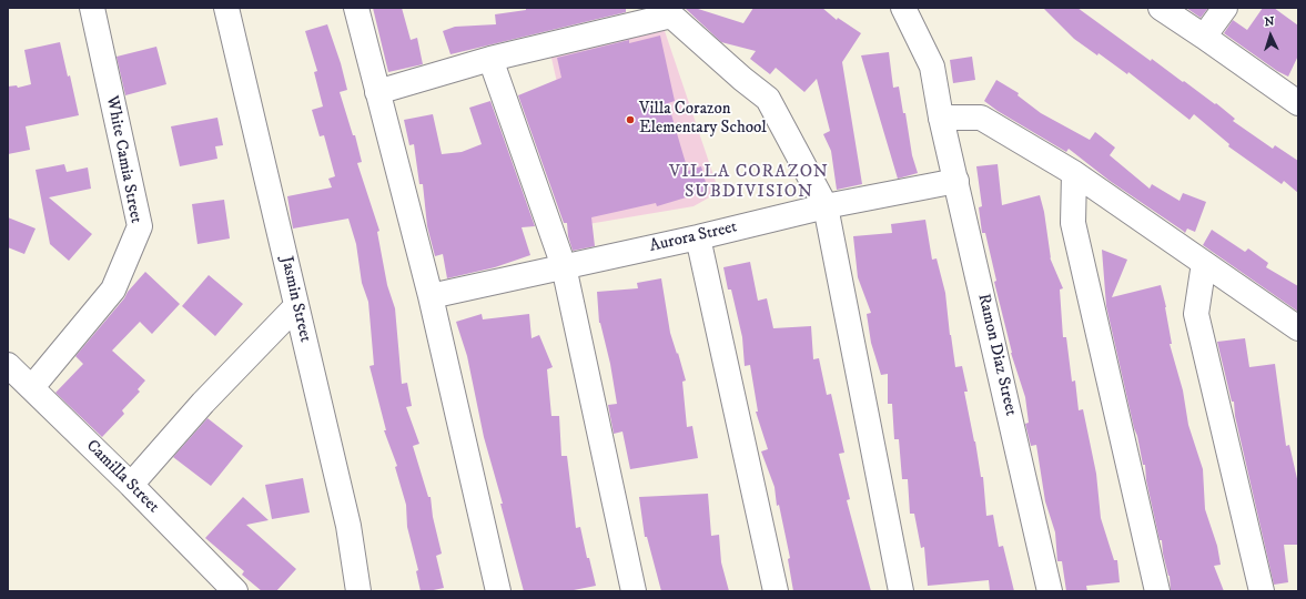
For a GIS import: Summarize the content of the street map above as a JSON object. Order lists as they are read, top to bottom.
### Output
{
  "streets": {
    "street": [
      "White Camia Street",
      "Aurora Street",
      "Jasmin Street",
      "Ramon Diaz Street",
      "Camilla Street"
    ]
  },
  "crossings": [
    ["White Camia Street", "Camilla Street"],
    ["Aurora Street", "Ramon Diaz Street"]
  ],
  "districts": ["VILLA CORAZON SUBDIVISION"],
  "places": ["Villa Corazon Elementary School"],
  "north": "top"
}
